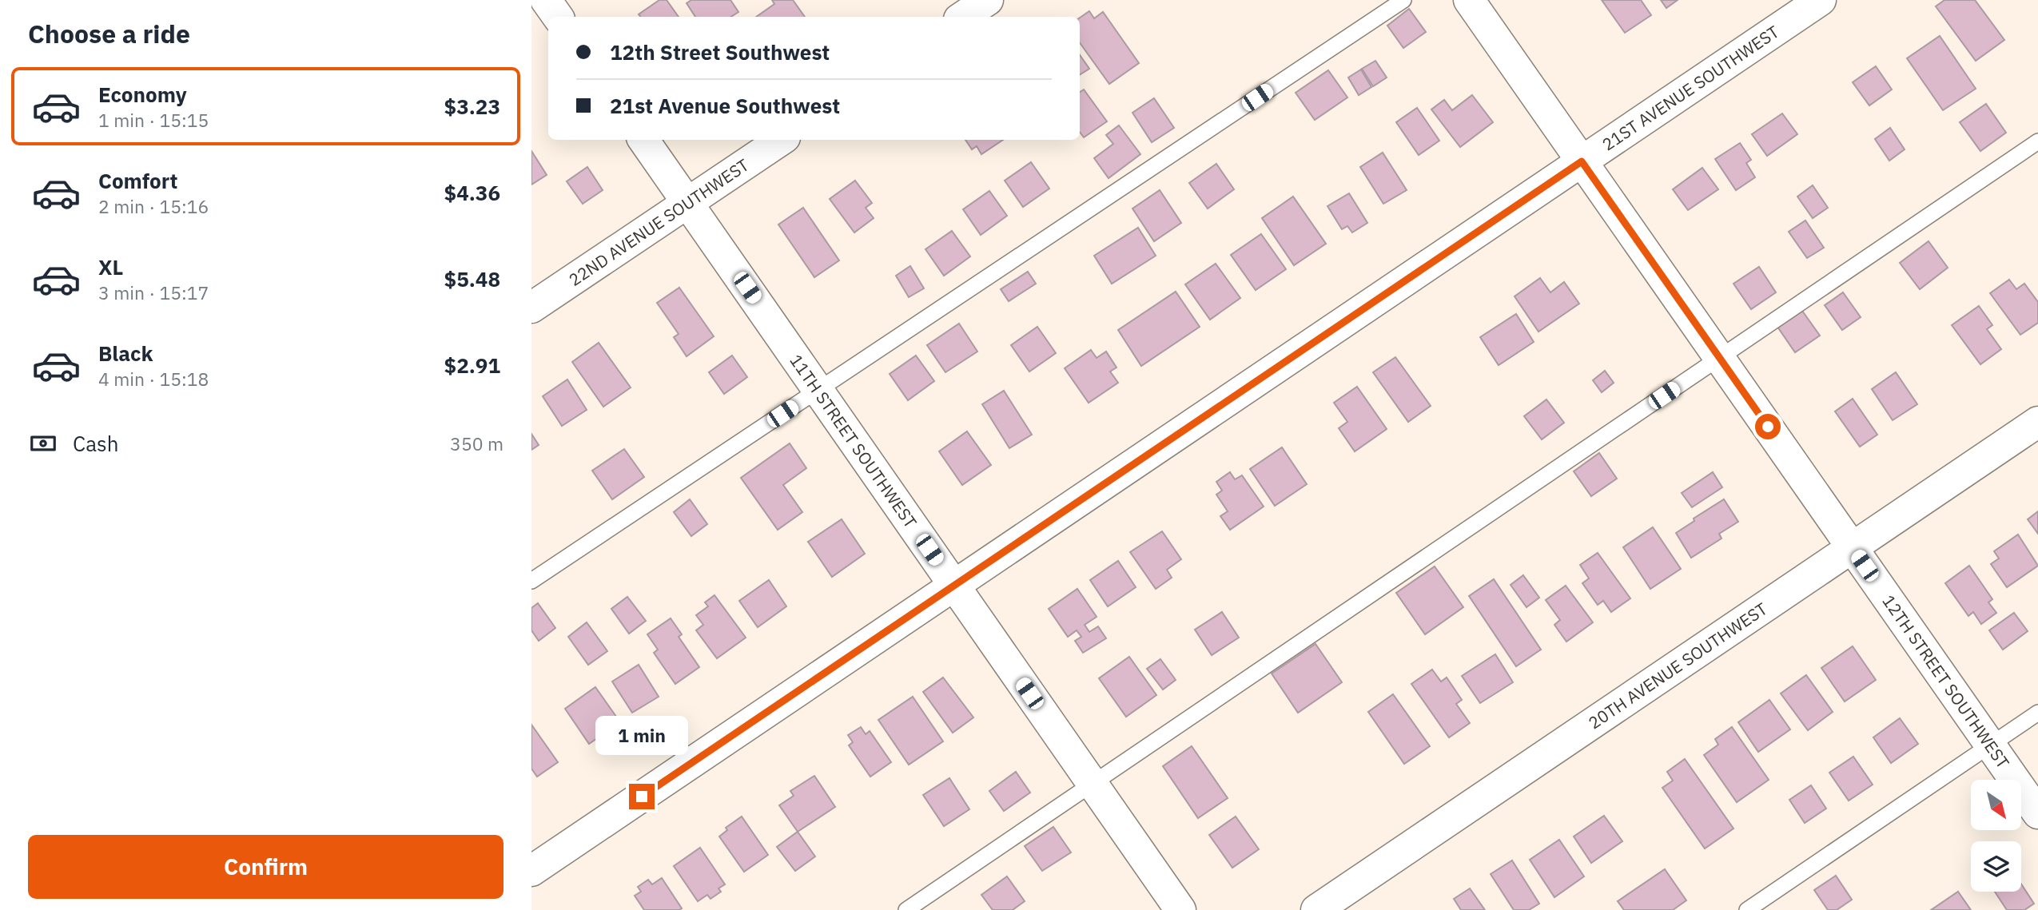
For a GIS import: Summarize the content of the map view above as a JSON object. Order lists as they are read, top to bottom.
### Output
{
  "streets": {
    "street": [
      "21ST AVENUE SOUTHWEST",
      "22ND AVENUE SOUTHWEST",
      "11TH STREET SOUTHWEST",
      "20TH AVENUE SOUTHWEST",
      "12TH STREET SOUTHWEST"
    ]
  },
  "crossings": [
    ["21ST AVENUE SOUTHWEST", "11TH STREET SOUTHWEST"],
    ["21ST AVENUE SOUTHWEST", "12TH STREET SOUTHWEST"],
    ["22ND AVENUE SOUTHWEST", "11TH STREET SOUTHWEST"],
    ["20TH AVENUE SOUTHWEST", "12TH STREET SOUTHWEST"]
  ],
  "north": "bottom right",
  "page": {
    "heading": "Choose a ride",
    "banner": ["12th Street Southwest", "21st Avenue Southwest"],
    "list": [
      {
        "name": "Economy",
        "note": "1 min · 15:15",
        "value": "$3.23"
      },
      {
        "name": "Comfort",
        "note": "2 min · 15:16",
        "value": "$4.36"
      },
      {
        "name": "XL",
        "note": "3 min · 15:17",
        "value": "$5.48"
      },
      {
        "name": "Black",
        "note": "4 min · 15:18",
        "value": "$2.91"
      }
    ],
    "pay": ["Cash", "350 m"],
    "bubble": "1 min",
    "buttons": "Confirm"
  }
}
